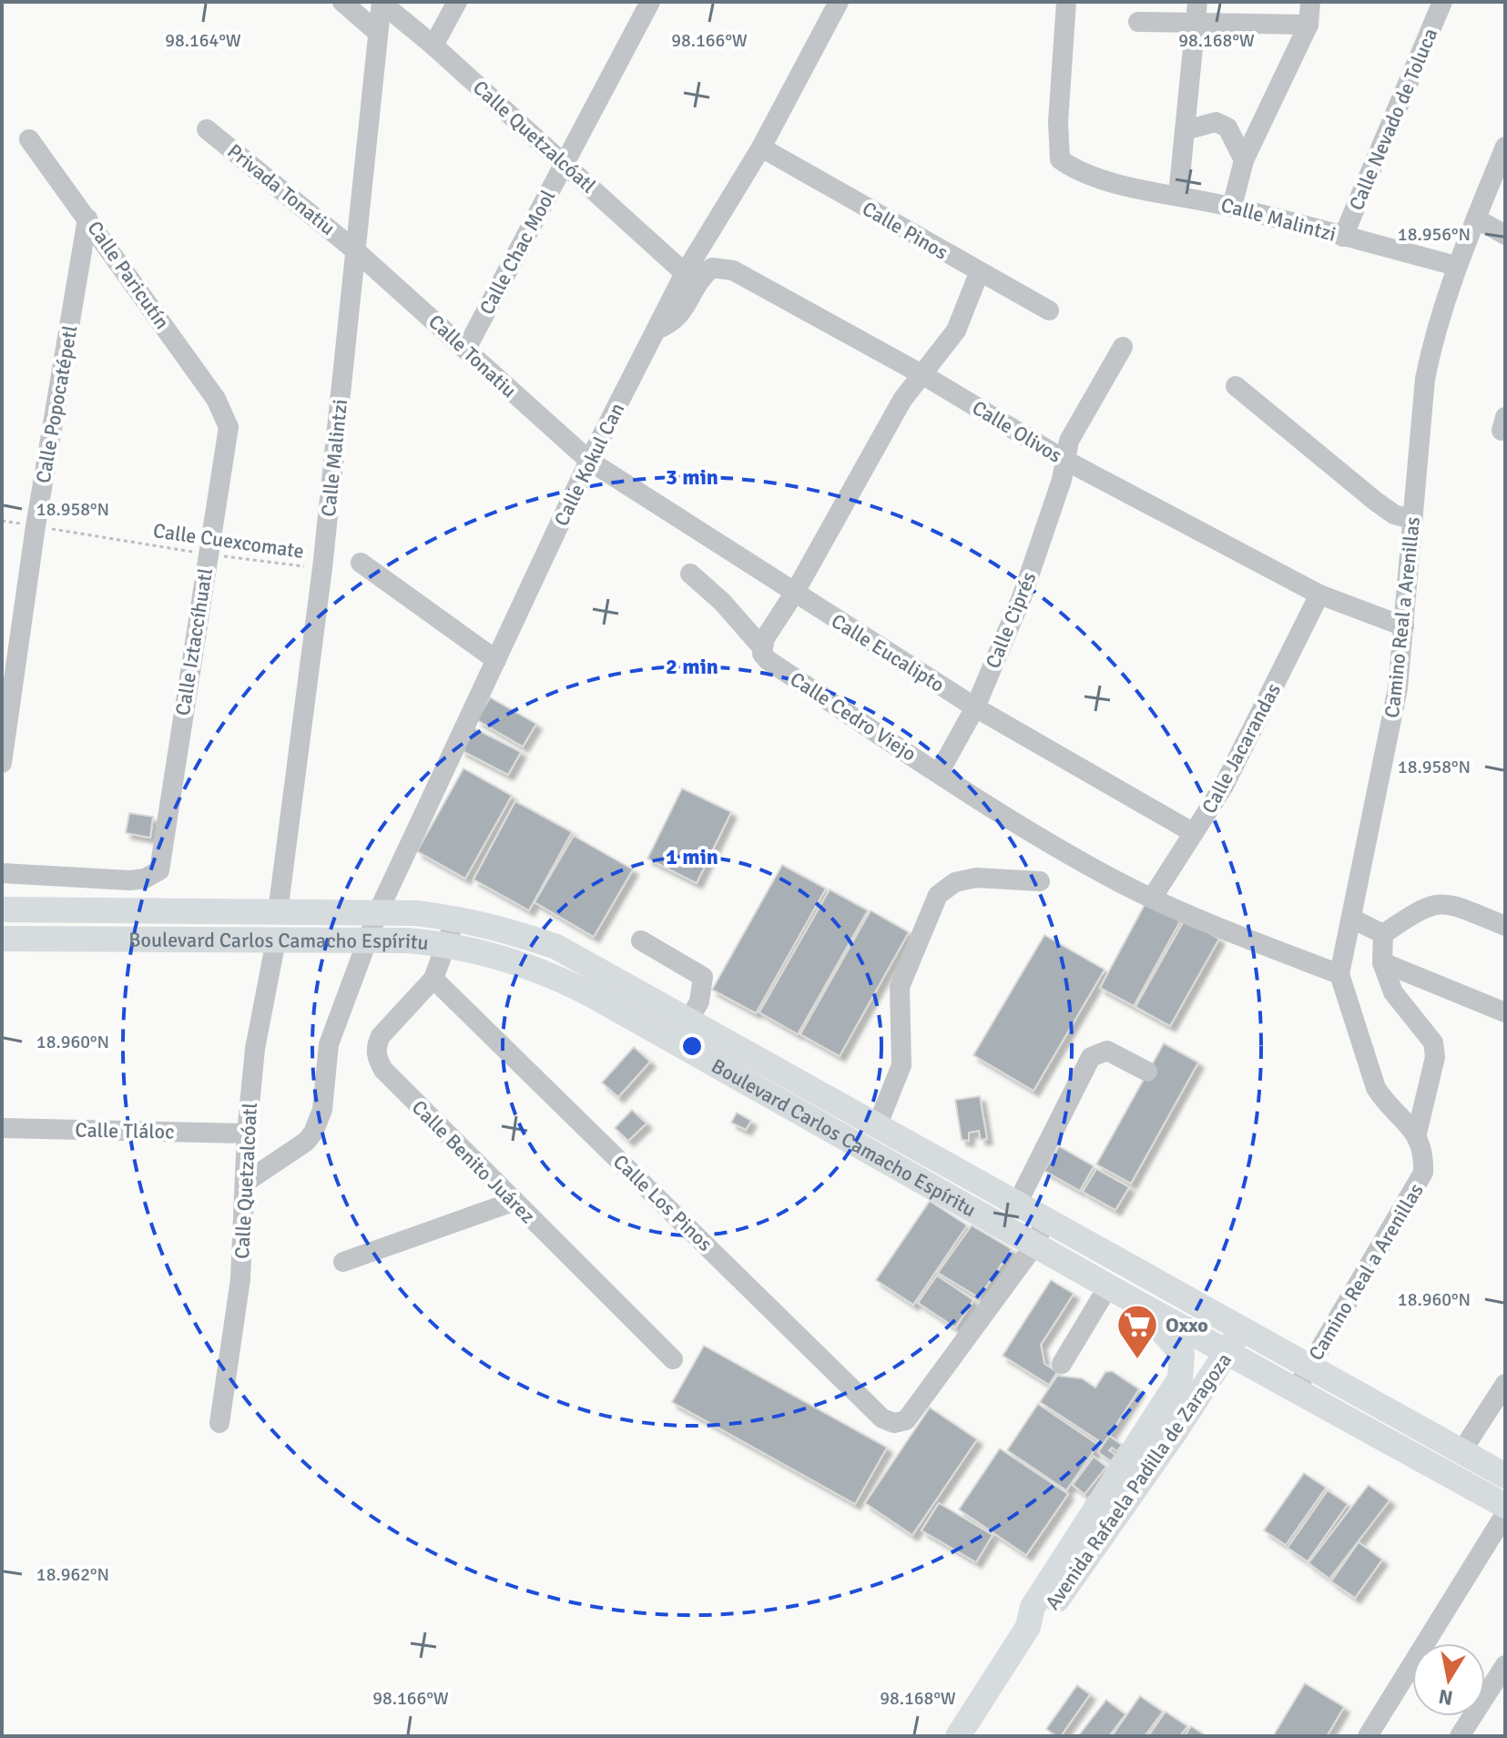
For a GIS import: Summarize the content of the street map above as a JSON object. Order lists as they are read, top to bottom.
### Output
{
  "streets": {
    "main road": ["Boulevard Carlos Camacho Espíritu", "Avenida Rafaela Padilla de Zaragoza"],
    "street": [
      "Calle Nevado de Toluca",
      "Calle Quetzalcóatl",
      "Privada Tonatiu",
      "Calle Malintzi",
      "Calle Pinos",
      "Calle Chac Mool",
      "Calle Paricutín",
      "Calle Tonatiu",
      "Calle Popocatépetl",
      "Calle Olivos",
      "Calle Kokul Can",
      "Camino Real a Arenillas",
      "Calle Ciprés",
      "Calle Iztaccíhuatl",
      "Calle Eucalipto",
      "Calle Cedro Viejo",
      "Calle Jacarandas",
      "Calle Tláloc",
      "Calle Benito Juárez",
      "Calle Los Pinos"
    ],
    "path": ["Calle Cuexcomate"]
  },
  "crossings": [
    ["Calle Nevado de Toluca", "Calle Malintzi"],
    ["Calle Quetzalcóatl", "Calle Malintzi"],
    ["Calle Quetzalcóatl", "Calle Chac Mool"],
    ["Calle Quetzalcóatl", "Calle Kokul Can"],
    ["Calle Quetzalcóatl", "Boulevard Carlos Camacho Espíritu"],
    ["Calle Quetzalcóatl", "Calle Tláloc"],
    ["Privada Tonatiu", "Calle Malintzi"],
    ["Privada Tonatiu", "Calle Tonatiu"],
    ["Calle Malintzi", "Calle Tonatiu"],
    ["Calle Malintzi", "Calle Cuexcomate"],
    ["Calle Malintzi", "Camino Real a Arenillas"],
    ["Calle Malintzi", "Boulevard Carlos Camacho Espíritu"],
    ["Calle Pinos", "Calle Kokul Can"],
    ["Calle Chac Mool", "Calle Tonatiu"],
    ["Calle Paricutín", "Calle Popocatépetl"],
    ["Calle Paricutín", "Calle Iztaccíhuatl"],
    ["Calle Tonatiu", "Calle Kokul Can"],
    ["Calle Tonatiu", "Calle Eucalipto"],
    ["Calle Popocatépetl", "Calle Cuexcomate"],
    ["Calle Olivos", "Calle Kokul Can"],
    ["Calle Olivos", "Camino Real a Arenillas"],
    ["Calle Olivos", "Calle Ciprés"],
    ["Calle Olivos", "Calle Jacarandas"],
    ["Calle Kokul Can", "Calle Eucalipto"],
    ["Calle Kokul Can", "Boulevard Carlos Camacho Espíritu"],
    ["Calle Cuexcomate", "Calle Iztaccíhuatl"],
    ["Camino Real a Arenillas", "Calle Cedro Viejo"],
    ["Camino Real a Arenillas", "Boulevard Carlos Camacho Espíritu"],
    ["Calle Ciprés", "Calle Eucalipto"],
    ["Calle Ciprés", "Calle Cedro Viejo"],
    ["Calle Eucalipto", "Calle Jacarandas"],
    ["Calle Cedro Viejo", "Calle Jacarandas"],
    ["Boulevard Carlos Camacho Espíritu", "Calle Benito Juárez"],
    ["Boulevard Carlos Camacho Espíritu", "Calle Los Pinos"],
    ["Boulevard Carlos Camacho Espíritu", "Avenida Rafaela Padilla de Zaragoza"],
    ["Calle Benito Juárez", "Calle Los Pinos"]
  ],
  "places": {
    "supermarket": ["Oxxo"]
  },
  "north": "bottom",
  "coordinates": [
    "98.164°W",
    "98.166°W",
    "98.168°W",
    "18.956°N",
    "18.958°N",
    "18.960°N",
    "18.962°N"
  ],
  "rings": ["3 min", "2 min", "1 min"]
}
